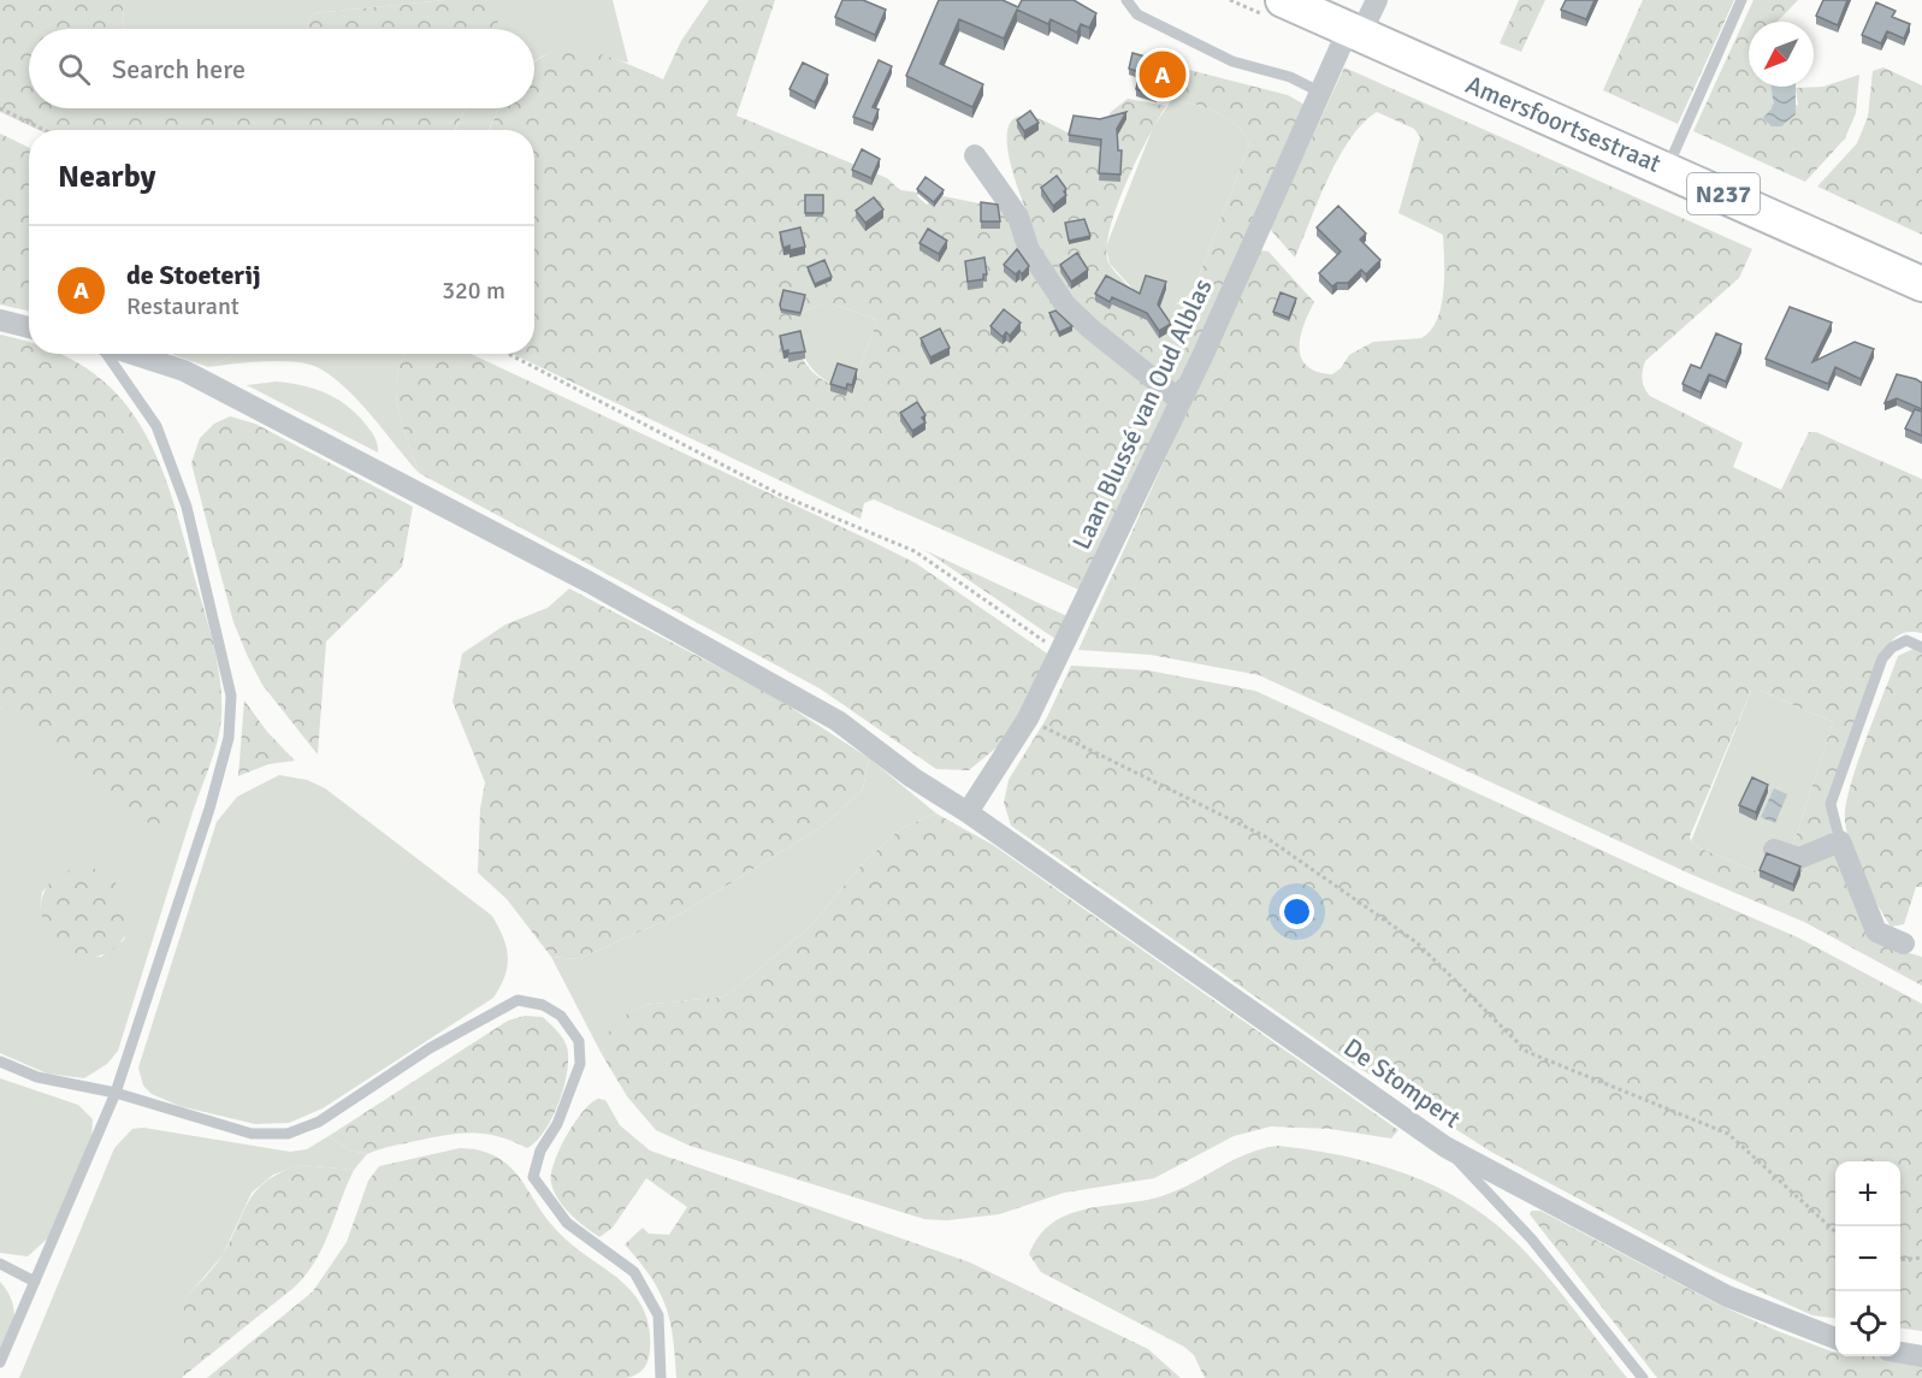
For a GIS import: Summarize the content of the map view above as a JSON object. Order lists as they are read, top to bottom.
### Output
{
  "streets": {
    "main road": ["Amersfoortsestraat", "N237"],
    "street": ["Laan Blussé van Oud Alblas", "De Stompert"]
  },
  "crossings": [
    ["Amersfoortsestraat", "Laan Blussé van Oud Alblas"],
    ["Laan Blussé van Oud Alblas", "De Stompert"]
  ],
  "north": "bottom left",
  "page": {
    "search": "Search here",
    "pins": "A",
    "heading": "Nearby",
    "list": [
      {
        "mark": "A",
        "name": "de Stoeterij",
        "note": "Restaurant",
        "value": "320 m"
      }
    ],
    "map_buttons": ["+", "−"]
  }
}
